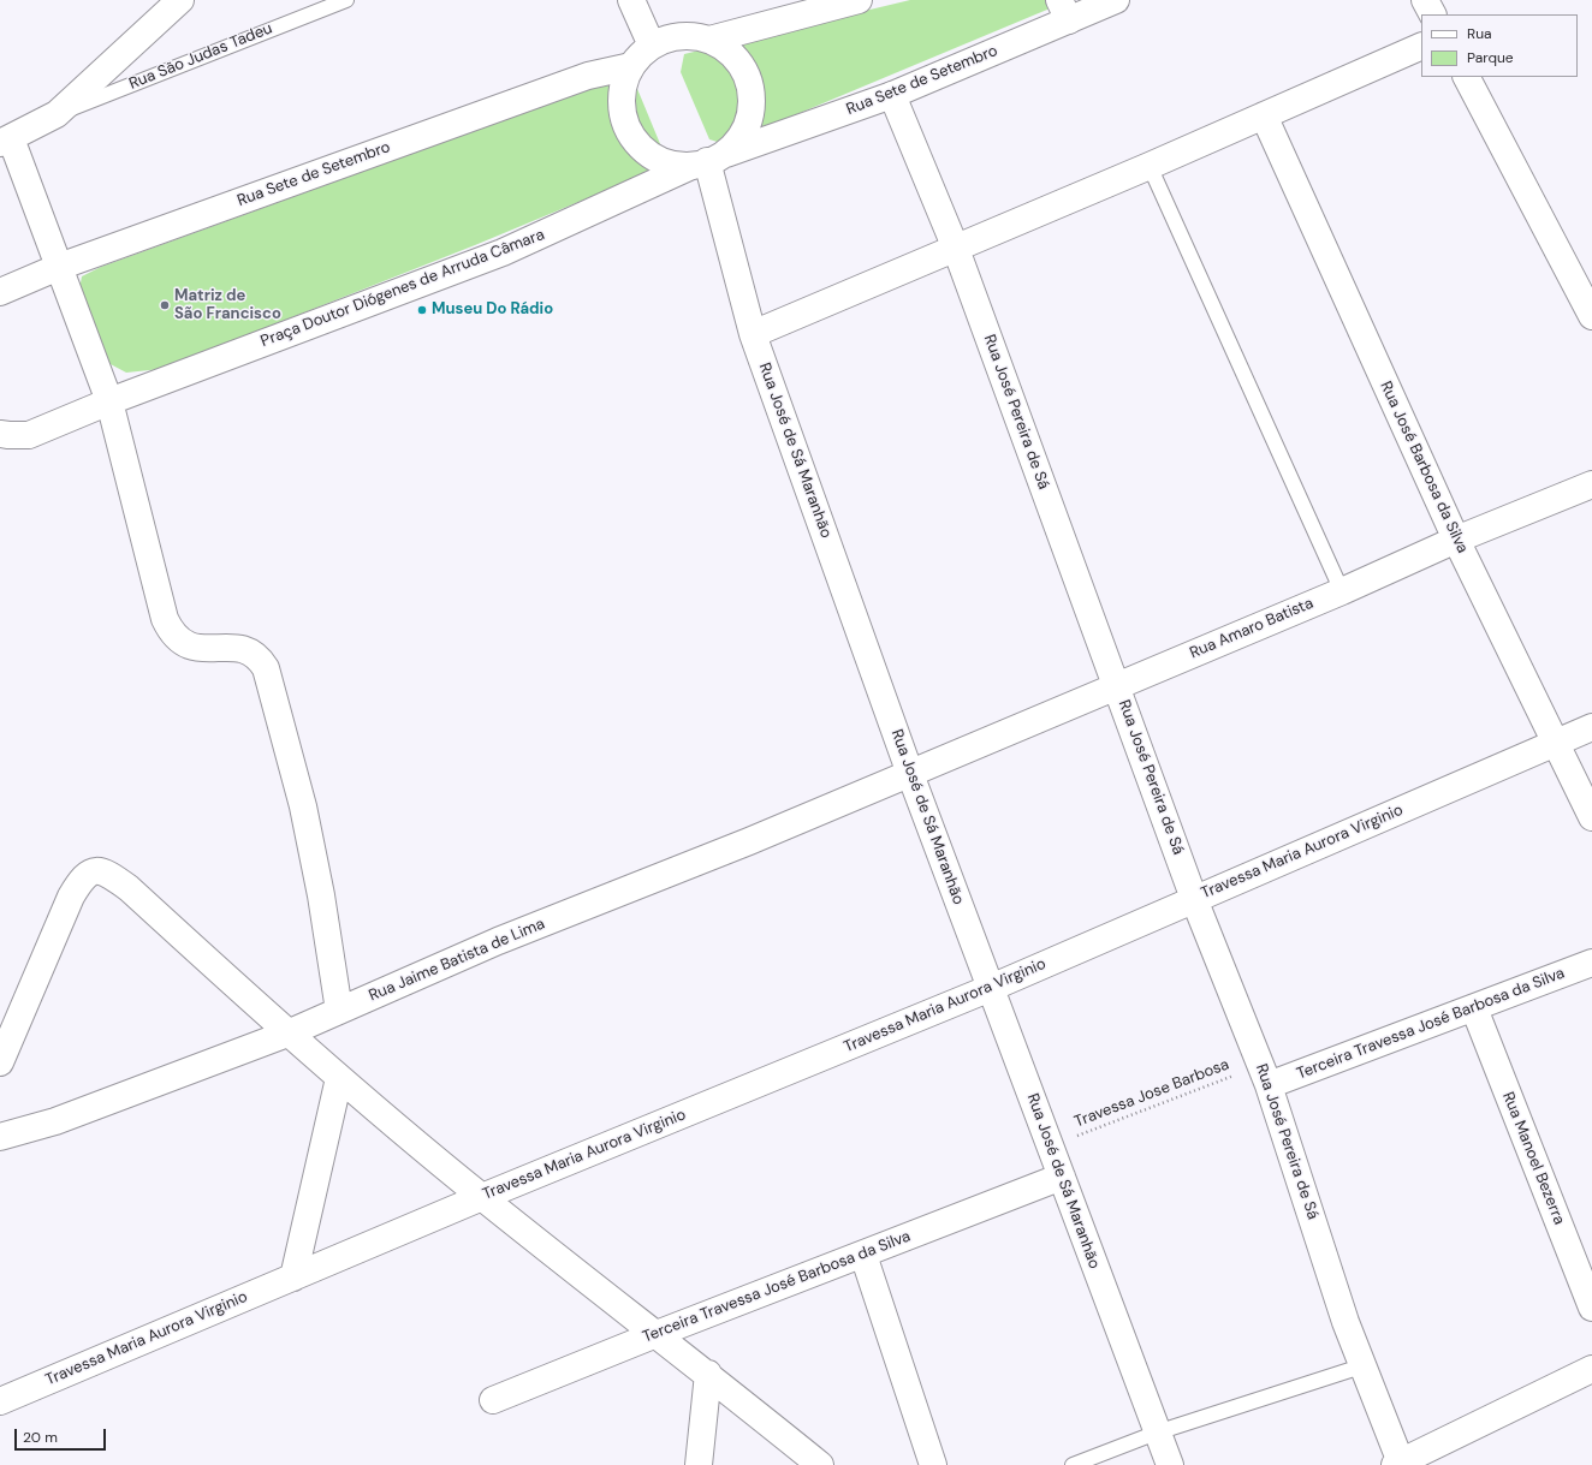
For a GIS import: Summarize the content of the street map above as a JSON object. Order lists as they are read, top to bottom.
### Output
{
  "streets": {
    "street": [
      "Rua Sete de Setembro",
      "Praça Doutor Diógenes de Arruda Câmara",
      "Rua José Pereira de Sá",
      "Rua José de Sá Maranhão",
      "Rua José Barbosa da Silva",
      "Rua Amaro Batista",
      "Travessa Maria Aurora Virginio",
      "Rua Jaime Batista de Lima",
      "Terceira Travessa José Barbosa da Silva",
      "Rua Manoel Bezerra"
    ],
    "lane": ["Rua São Judas Tadeu"],
    "path": ["Travessa Jose Barbosa"]
  },
  "crossings": [
    ["Rua Sete de Setembro", "Praça Doutor Diógenes de Arruda Câmara"],
    ["Rua Sete de Setembro", "Rua José Pereira de Sá"],
    ["Rua Sete de Setembro", "Rua José de Sá Maranhão"],
    ["Praça Doutor Diógenes de Arruda Câmara", "Rua José de Sá Maranhão"],
    ["Rua José Pereira de Sá", "Rua Amaro Batista"],
    ["Rua José Pereira de Sá", "Travessa Maria Aurora Virginio"],
    ["Rua José Pereira de Sá", "Terceira Travessa José Barbosa da Silva"],
    ["Rua José Pereira de Sá", "Travessa Jose Barbosa"],
    ["Rua José de Sá Maranhão", "Rua Amaro Batista"],
    ["Rua José de Sá Maranhão", "Travessa Maria Aurora Virginio"],
    ["Rua José de Sá Maranhão", "Rua Jaime Batista de Lima"],
    ["Rua José de Sá Maranhão", "Terceira Travessa José Barbosa da Silva"],
    ["Rua José de Sá Maranhão", "Travessa Jose Barbosa"],
    ["Rua José Barbosa da Silva", "Rua Amaro Batista"],
    ["Rua José Barbosa da Silva", "Travessa Maria Aurora Virginio"],
    ["Rua Amaro Batista", "Rua Jaime Batista de Lima"],
    ["Terceira Travessa José Barbosa da Silva", "Travessa Jose Barbosa"],
    ["Terceira Travessa José Barbosa da Silva", "Rua Manoel Bezerra"]
  ],
  "places": ["Matriz de São Francisco", "Museu Do Rádio"],
  "legend": ["Rua", "Parque"],
  "scale_bar": "20 m"
}
